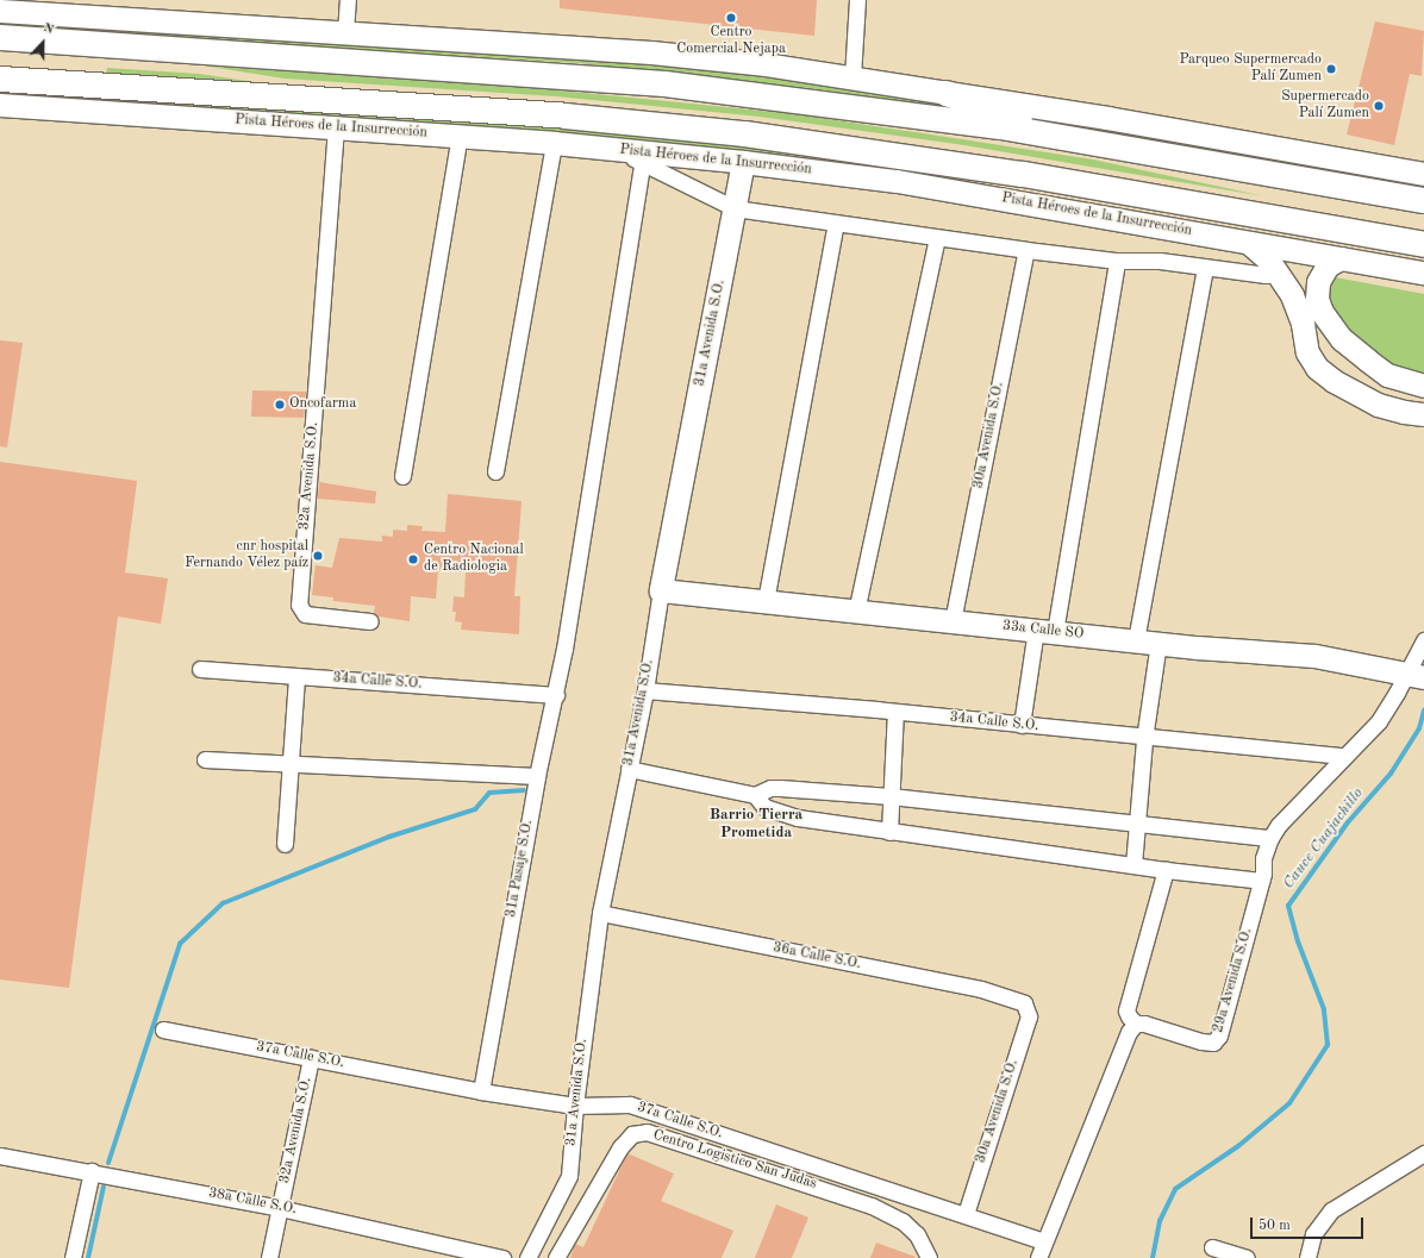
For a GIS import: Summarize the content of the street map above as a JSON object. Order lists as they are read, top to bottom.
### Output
{
  "streets": {
    "main road": ["Pista Héroes de la Insurrección"],
    "street": [
      "31a Avenida S.O.",
      "30a Avenida S.O.",
      "32a Avenida S.O.",
      "33a Calle SO",
      "34a Calle S.O.",
      "31a Pasaje S.O.",
      "36a Calle S.O.",
      "29a Avenida S.O.",
      "37a Calle S.O.",
      "Centro Logistico San Judas",
      "38a Calle S.O."
    ]
  },
  "crossings": [
    ["Pista Héroes de la Insurrección", "31a Avenida S.O."],
    ["Pista Héroes de la Insurrección", "32a Avenida S.O."],
    ["31a Avenida S.O.", "33a Calle SO"],
    ["31a Avenida S.O.", "34a Calle S.O."],
    ["31a Avenida S.O.", "36a Calle S.O."],
    ["31a Avenida S.O.", "37a Calle S.O."],
    ["30a Avenida S.O.", "33a Calle SO"],
    ["30a Avenida S.O.", "36a Calle S.O."],
    ["30a Avenida S.O.", "37a Calle S.O."],
    ["32a Avenida S.O.", "37a Calle S.O."],
    ["32a Avenida S.O.", "38a Calle S.O."],
    ["33a Calle SO", "29a Avenida S.O."],
    ["34a Calle S.O.", "31a Pasaje S.O."],
    ["34a Calle S.O.", "29a Avenida S.O."],
    ["31a Pasaje S.O.", "37a Calle S.O."]
  ],
  "districts": ["Barrio Tierra Prometida"],
  "water": ["Cauce Cuajachillo"],
  "places": [
    "Centro Comercial Nejapa",
    "Parqueo Supermercado Palí Zumen",
    "Supermercado Palí Zumen",
    "Oncofarma",
    "cnr hospital Fernando Vélez paíz",
    "Centro Nacional de Radiologia"
  ],
  "scale_bar": "50 m",
  "north": "top"
}
